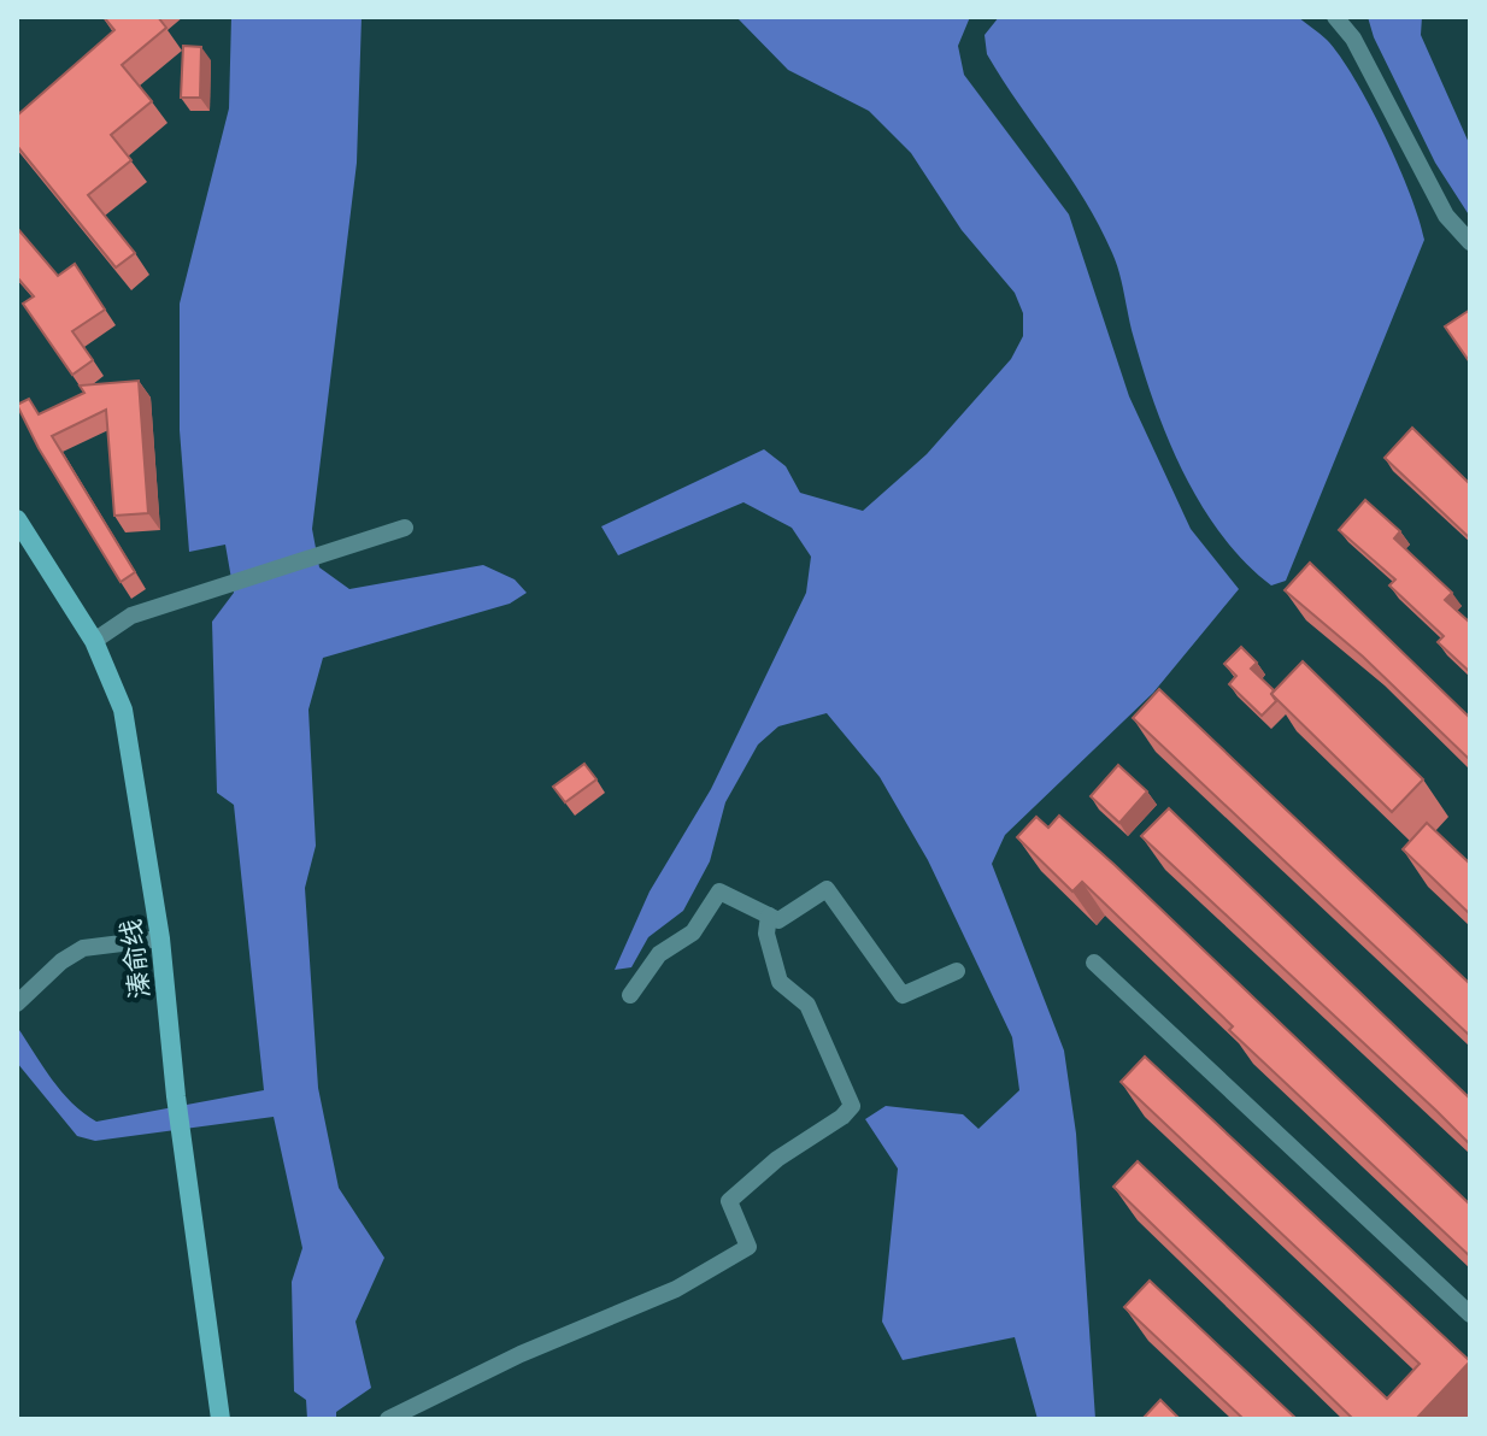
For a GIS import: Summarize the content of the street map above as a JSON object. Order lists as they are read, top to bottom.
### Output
{
  "streets": {
    "main road": ["溱俞线"]
  }
}
